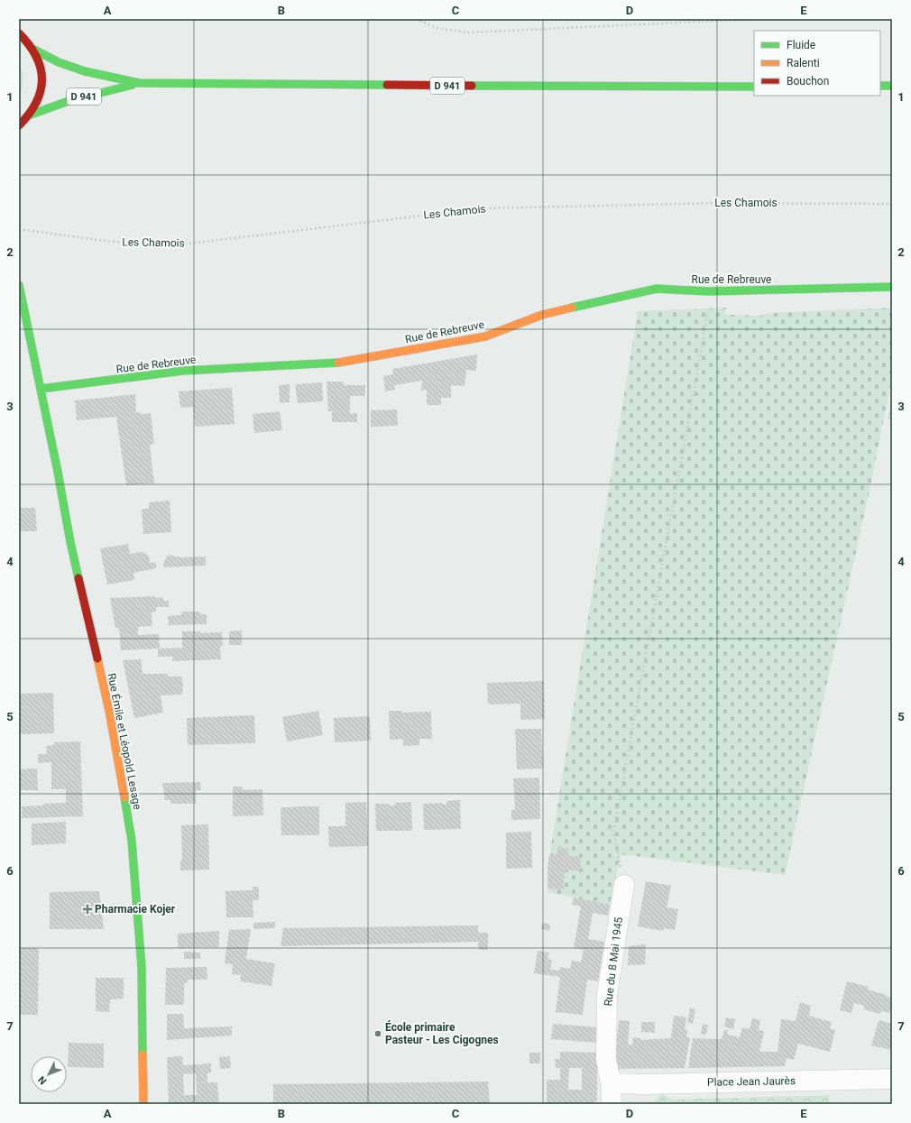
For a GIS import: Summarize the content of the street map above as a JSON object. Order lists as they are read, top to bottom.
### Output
{
  "streets": {
    "main road": ["D 941", "Rue de Rebreuve", "Rue Émile et Léopold Lesage"],
    "street": ["Rue du 8 Mai 1945", "Place Jean Jaurès"],
    "path": ["Les Chamois"]
  },
  "crossings": [
    ["Rue de Rebreuve", "Rue Émile et Léopold Lesage"],
    ["Rue du 8 Mai 1945", "Place Jean Jaurès"]
  ],
  "places": {
    "health": ["Pharmacie Kojer"],
    "other": ["École primaire Pasteur - Les Cigognes"]
  },
  "legend": ["Fluide", "Ralenti", "Bouchon"],
  "north": "bottom left",
  "grid": {
    "columns": [
      "A",
      "B",
      "C",
      "D",
      "E"
    ],
    "rows": [
      "1",
      "2",
      "3",
      "4",
      "5",
      "6",
      "7"
    ]
  }
}
